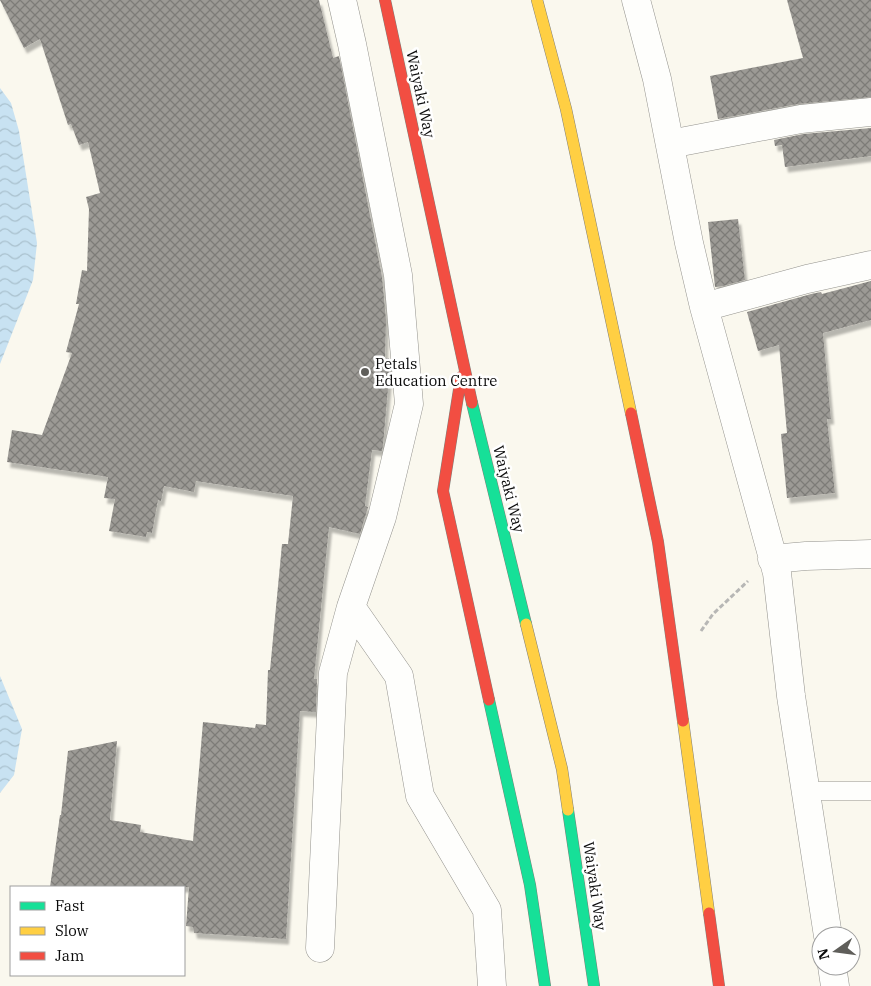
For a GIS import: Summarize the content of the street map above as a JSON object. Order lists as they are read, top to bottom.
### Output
{
  "streets": {
    "highway": ["Waiyaki Way"]
  },
  "places": ["Petals Education Centre"],
  "legend": ["Fast", "Slow", "Jam"],
  "north": "left"
}
